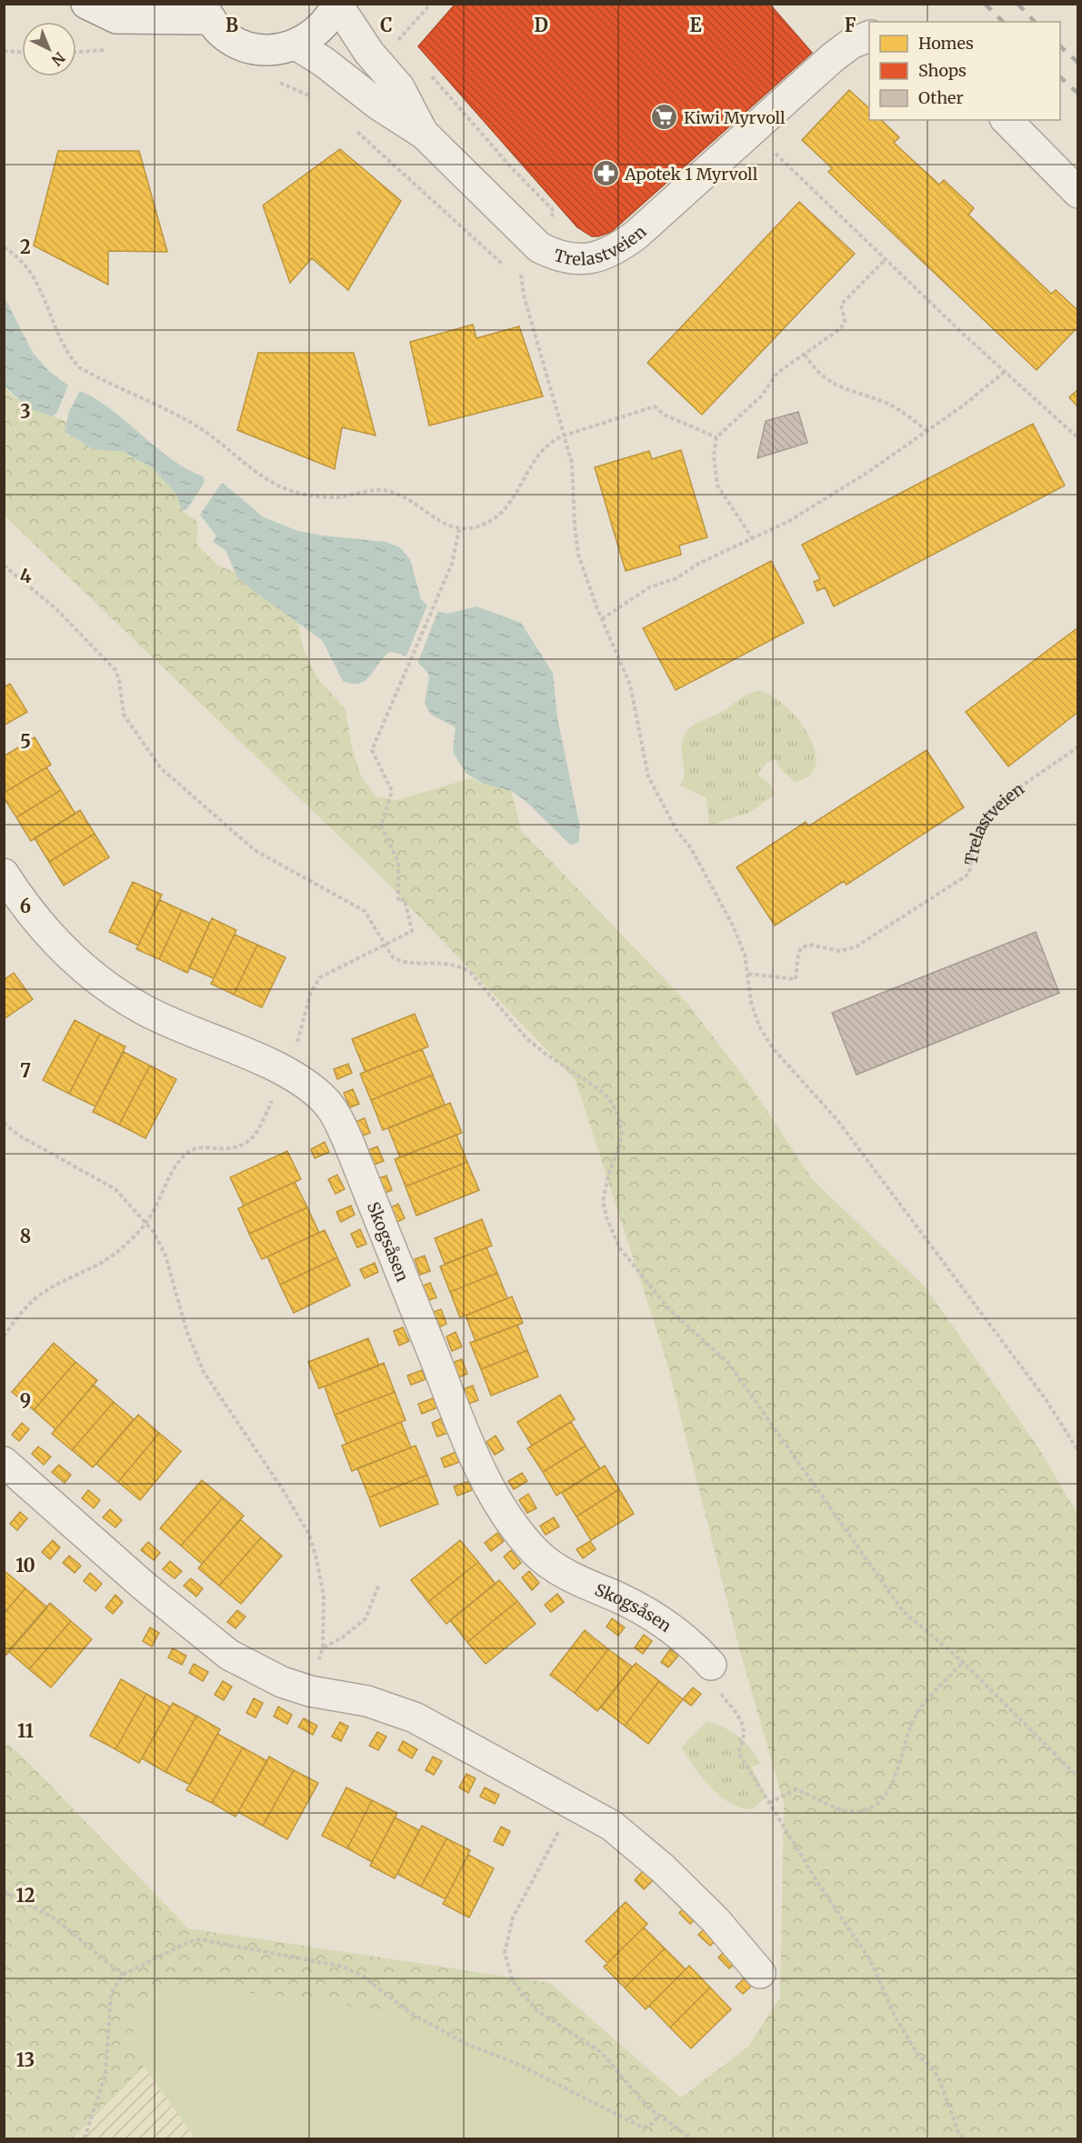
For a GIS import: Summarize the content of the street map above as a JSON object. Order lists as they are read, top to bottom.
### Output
{
  "streets": {
    "street": ["Trelastveien", "Skogsåsen"]
  },
  "places": {
    "supermarket": ["Kiwi Myrvoll"],
    "pharmacy": ["Apotek 1 Myrvoll"]
  },
  "legend": ["Homes", "Shops", "Other"],
  "north": "bottom right",
  "grid": {
    "columns": [
      "B",
      "C",
      "D",
      "E",
      "F"
    ],
    "rows": [
      "2",
      "3",
      "4",
      "5",
      "6",
      "7",
      "8",
      "9",
      "10",
      "11",
      "12",
      "13"
    ]
  }
}
